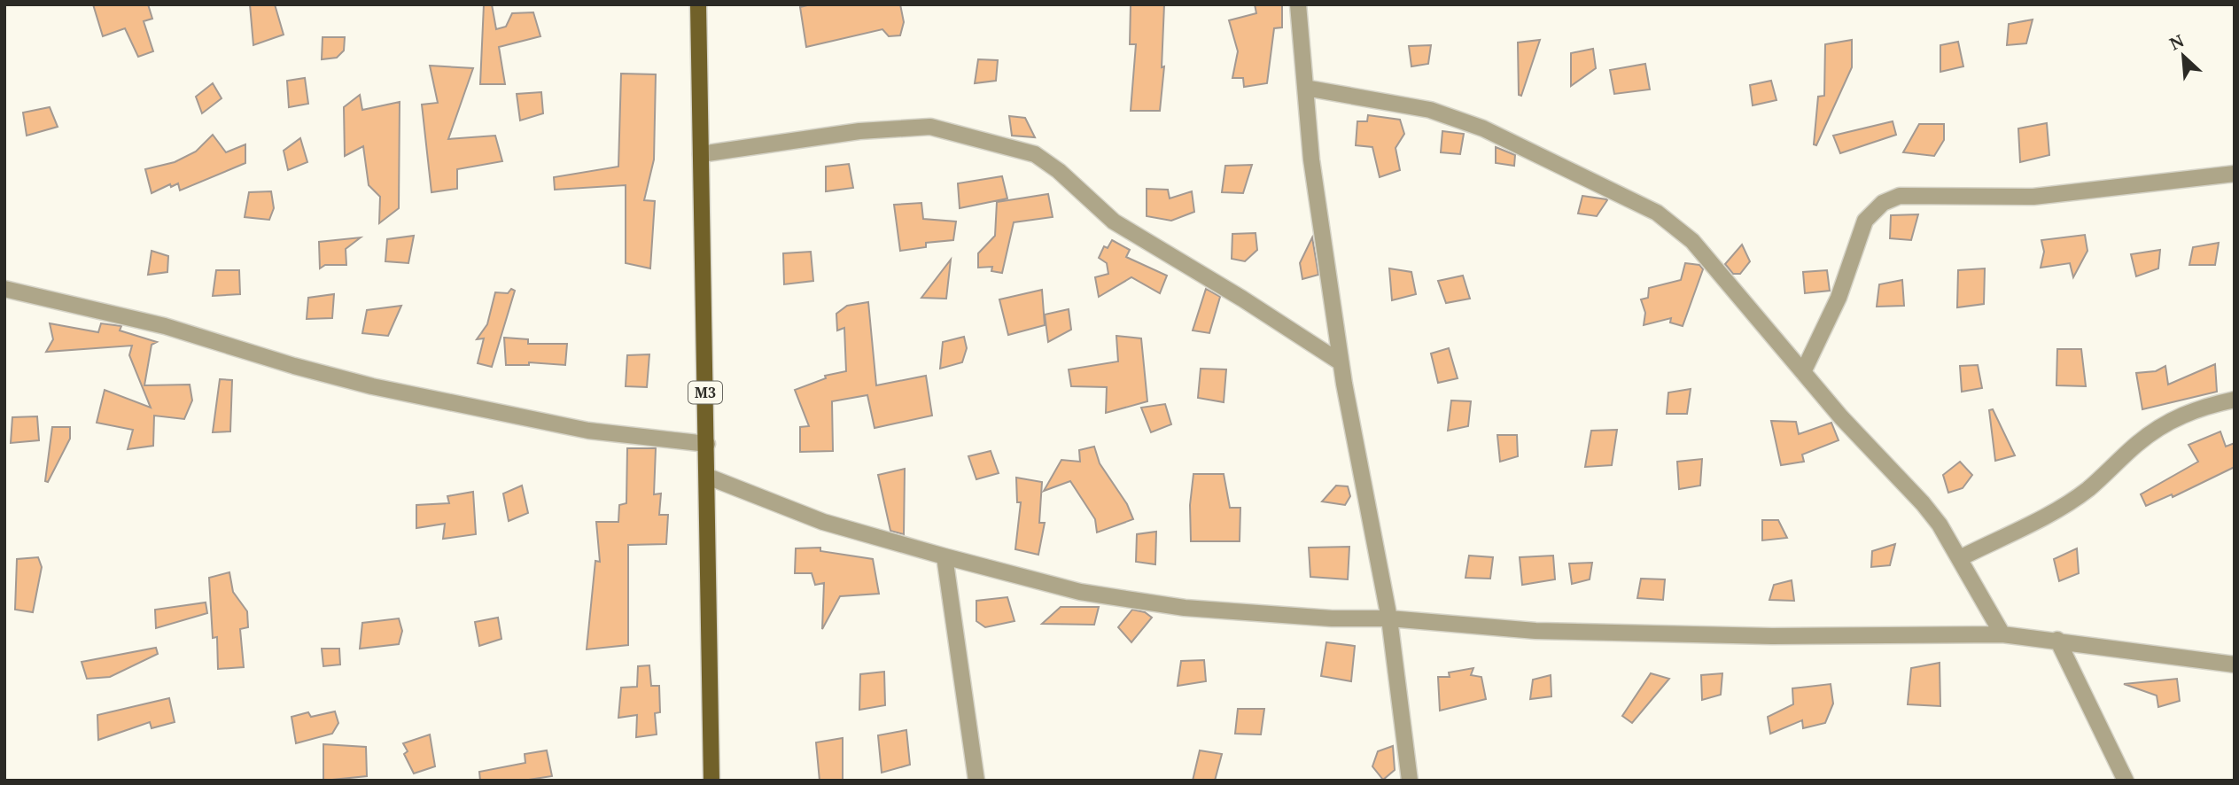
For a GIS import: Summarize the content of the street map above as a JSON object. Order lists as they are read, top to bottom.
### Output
{
  "streets": {
    "main road": ["M3"]
  },
  "north": "top left"
}
